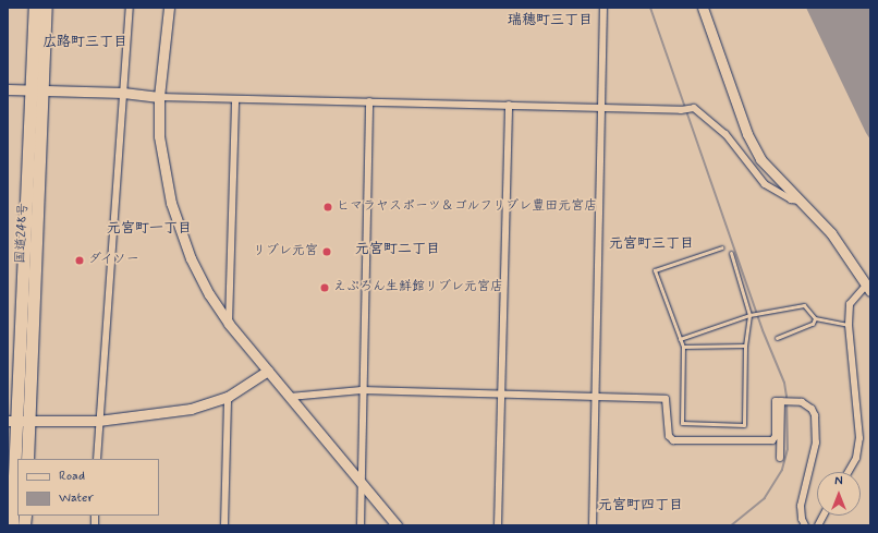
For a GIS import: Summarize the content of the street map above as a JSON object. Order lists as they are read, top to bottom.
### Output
{
  "streets": {
    "highway": ["国道248号"]
  },
  "districts": [
    "瑞穂町三丁目",
    "広路町三丁目",
    "元宮町一丁目",
    "元宮町三丁目",
    "元宮町二丁目",
    "元宮町四丁目"
  ],
  "places": [
    "ヒマラヤスポーツ＆ゴルフリブレ豊田元宮店",
    "リブレ元宮",
    "ダイソー",
    "えぷろん生鮮館リブレ元宮店"
  ],
  "legend": ["Road", "Water"],
  "north": "top"
}
